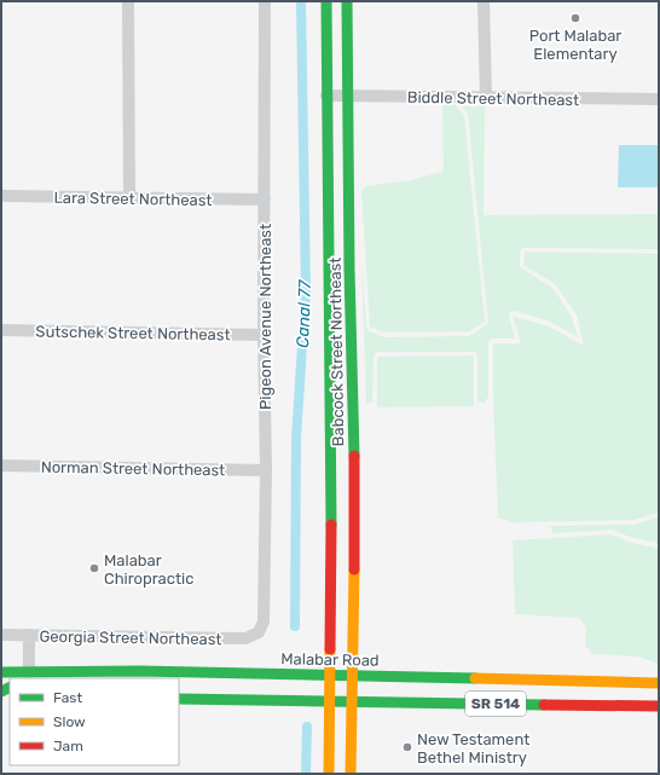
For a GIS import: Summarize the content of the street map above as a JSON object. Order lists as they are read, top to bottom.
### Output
{
  "streets": {
    "main road": ["Babcock Street Northeast", "Malabar Road", "SR 514"],
    "street": [
      "Biddle Street Northeast",
      "Lara Street Northeast",
      "Pigeon Avenue Northeast",
      "Sutschek Street Northeast",
      "Norman Street Northeast",
      "Georgia Street Northeast"
    ]
  },
  "crossings": [
    ["Biddle Street Northeast", "Babcock Street Northeast"],
    ["Lara Street Northeast", "Pigeon Avenue Northeast"],
    ["Pigeon Avenue Northeast", "Sutschek Street Northeast"],
    ["Pigeon Avenue Northeast", "Norman Street Northeast"],
    ["Pigeon Avenue Northeast", "Georgia Street Northeast"],
    ["Babcock Street Northeast", "Malabar Road"],
    ["Babcock Street Northeast", "SR 514"]
  ],
  "water": ["Canal 77"],
  "places": ["Port Malabar Elementary", "Malabar Chiropractic", "New Testament Bethel Ministry"],
  "legend": ["Fast", "Slow", "Jam"]
}
